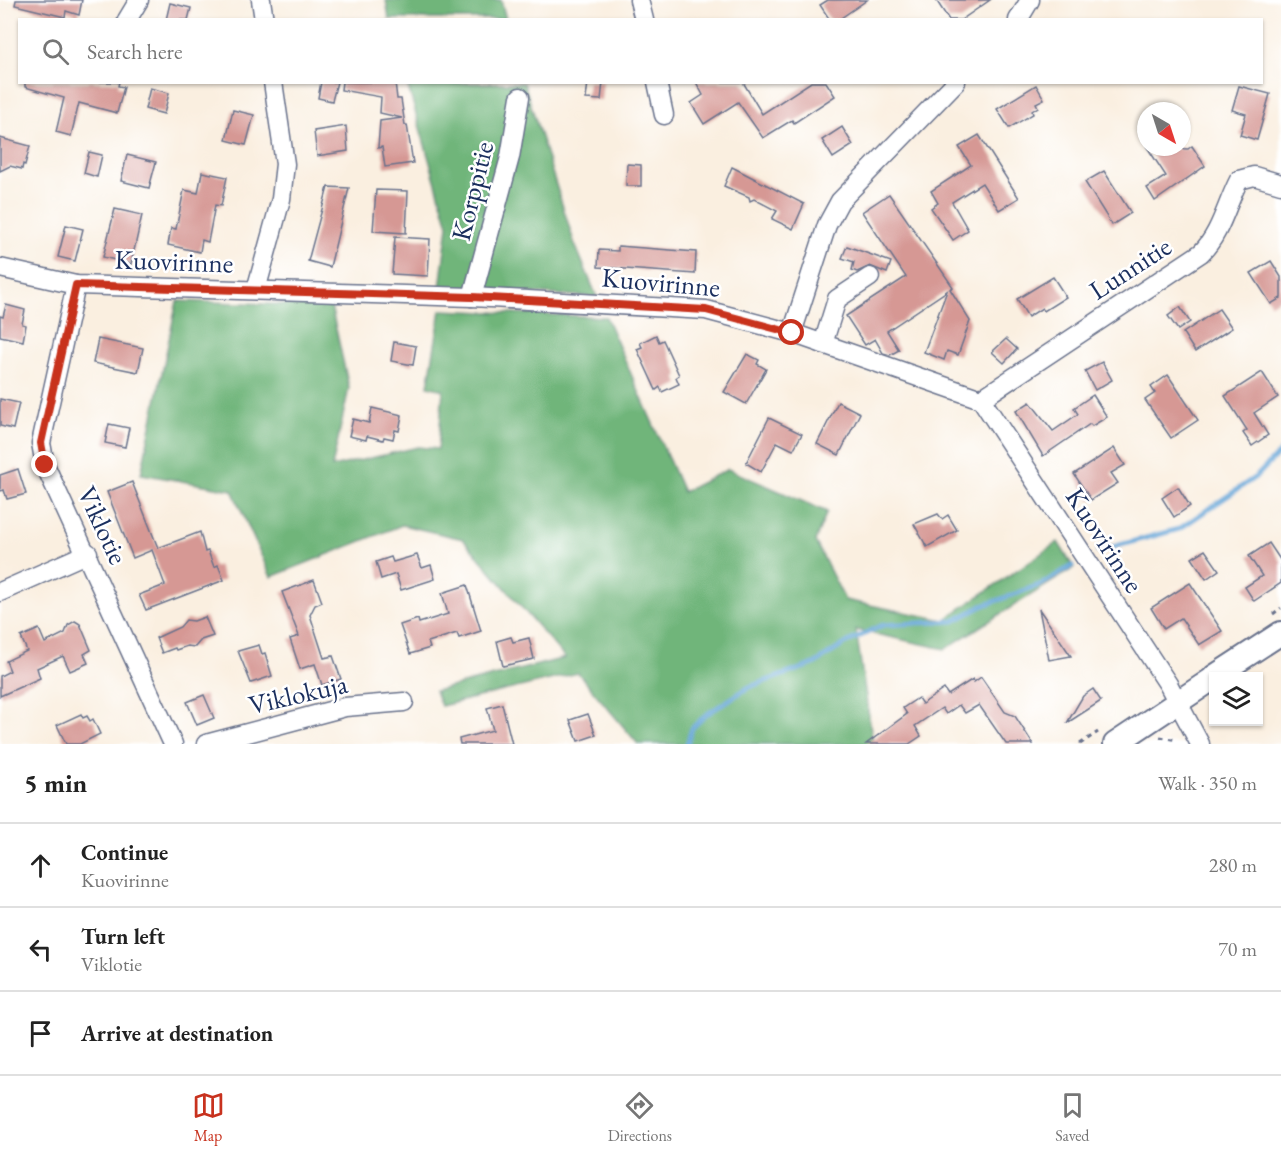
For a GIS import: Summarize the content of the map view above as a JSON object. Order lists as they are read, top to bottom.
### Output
{
  "streets": {
    "street": [
      "Korppitie",
      "Kuovirinne",
      "Lunnitie",
      "Viklotie",
      "Viklokuja"
    ]
  },
  "crossings": [
    ["Korppitie", "Kuovirinne"],
    ["Kuovirinne", "Lunnitie"],
    ["Kuovirinne", "Viklotie"]
  ],
  "north": "bottom right",
  "page": {
    "search": "Search here",
    "heading": ["5 min", "Walk · 350 m"],
    "list": [
      ["Continue", "Kuovirinne", "280 m"],
      ["Turn left", "Viklotie", "70 m"],
      "Arrive at destination"
    ],
    "nav": ["Map", "Directions", "Saved"]
  }
}
